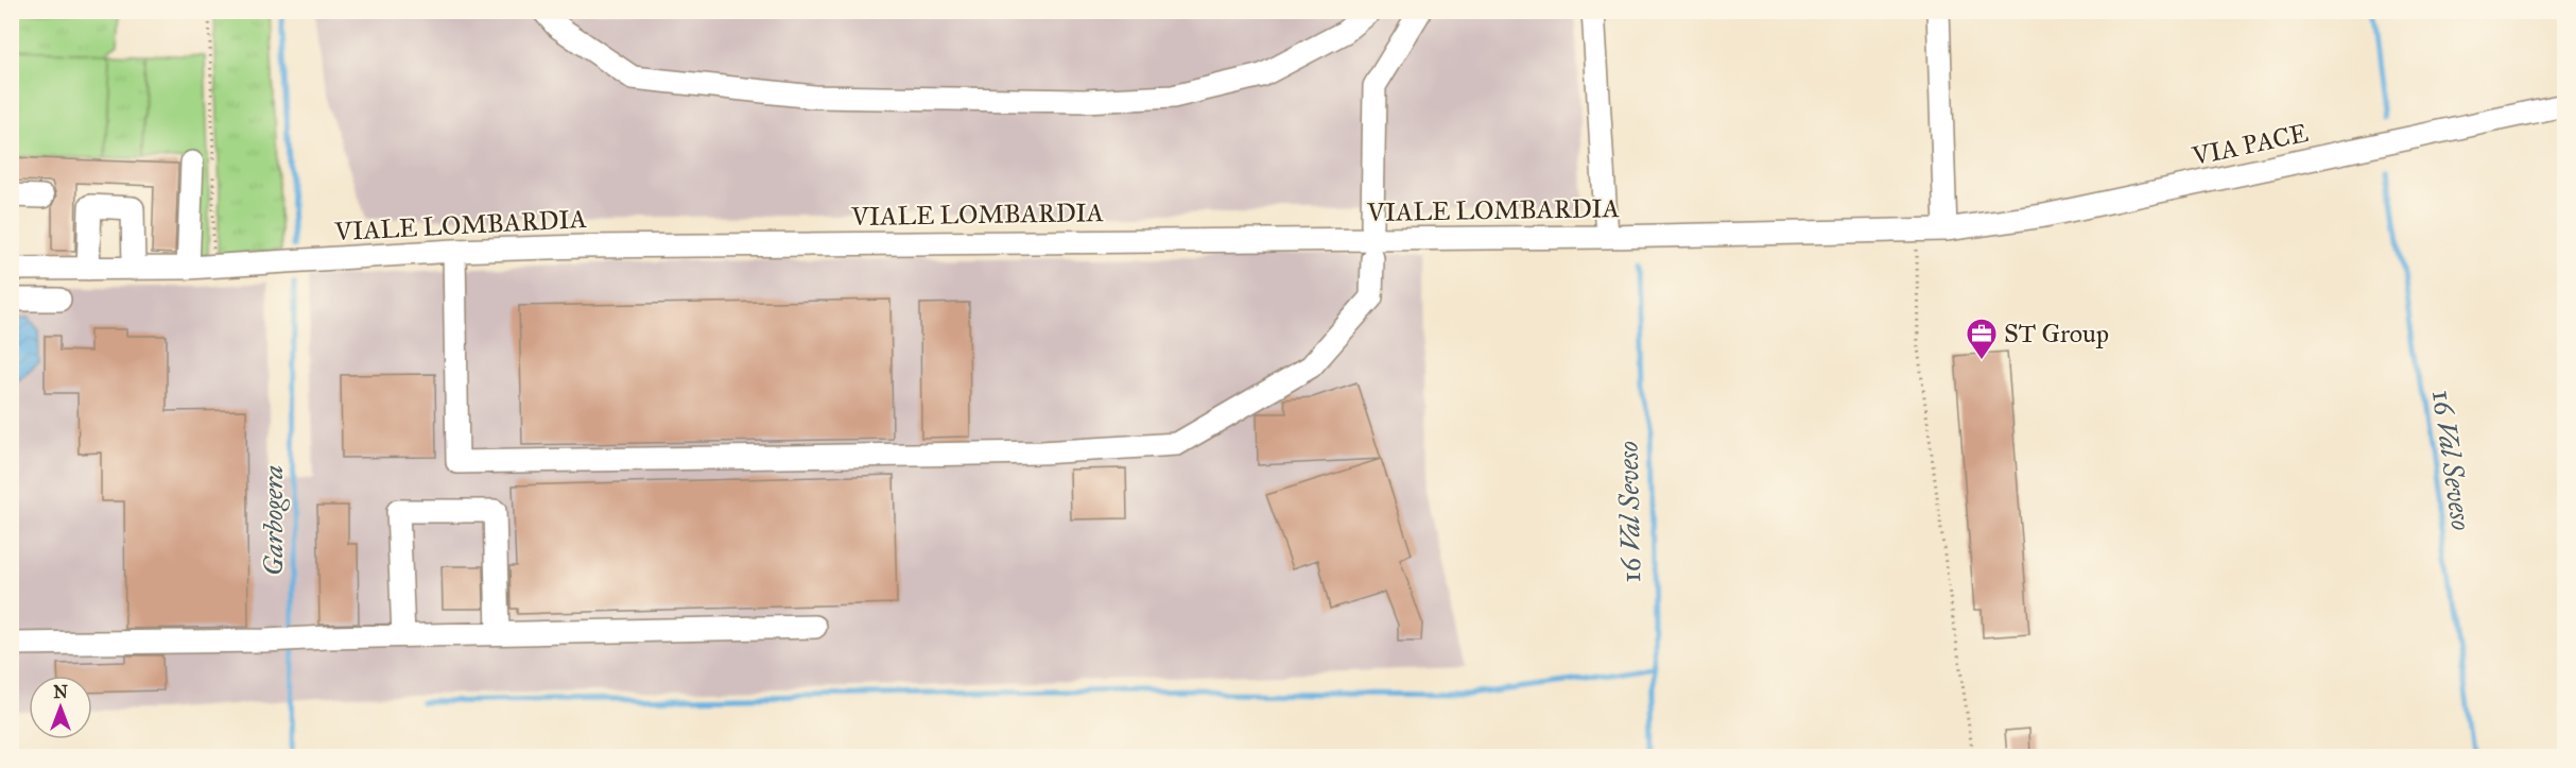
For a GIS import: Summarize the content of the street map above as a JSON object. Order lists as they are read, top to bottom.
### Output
{
  "streets": {
    "street": ["VIA PACE", "VIALE LOMBARDIA"]
  },
  "crossings": [
    ["VIA PACE", "VIALE LOMBARDIA"]
  ],
  "water": ["16 Val Seveso", "Garbogera"],
  "places": {
    "office": ["ST Group"]
  },
  "north": "top"
}
